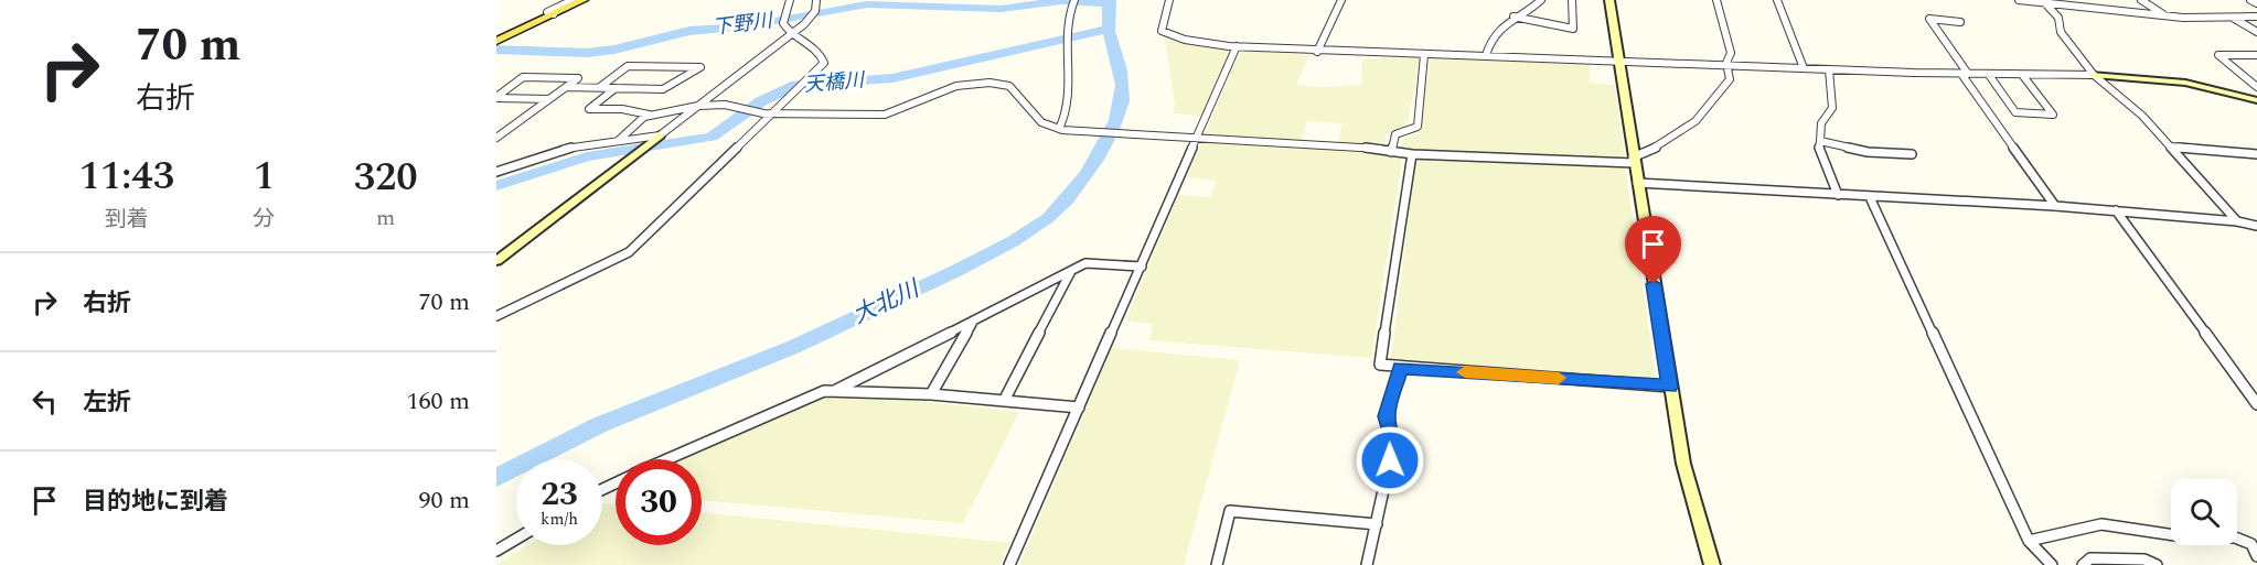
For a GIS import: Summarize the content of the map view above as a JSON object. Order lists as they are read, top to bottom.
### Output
{
  "water": ["下野川", "天橋川", "大北川"],
  "page": {
    "turn": ["70 m", "右折"],
    "eta": [
      "11:43",
      "到着",
      "1",
      "分",
      "320",
      "m"
    ],
    "list": [
      {
        "name": "右折",
        "value": "70 m"
      },
      {
        "name": "左折",
        "value": "160 m"
      },
      {
        "name": "目的地に到着",
        "value": "90 m"
      }
    ],
    "speed": "23 km/h",
    "limit": "30"
  }
}
